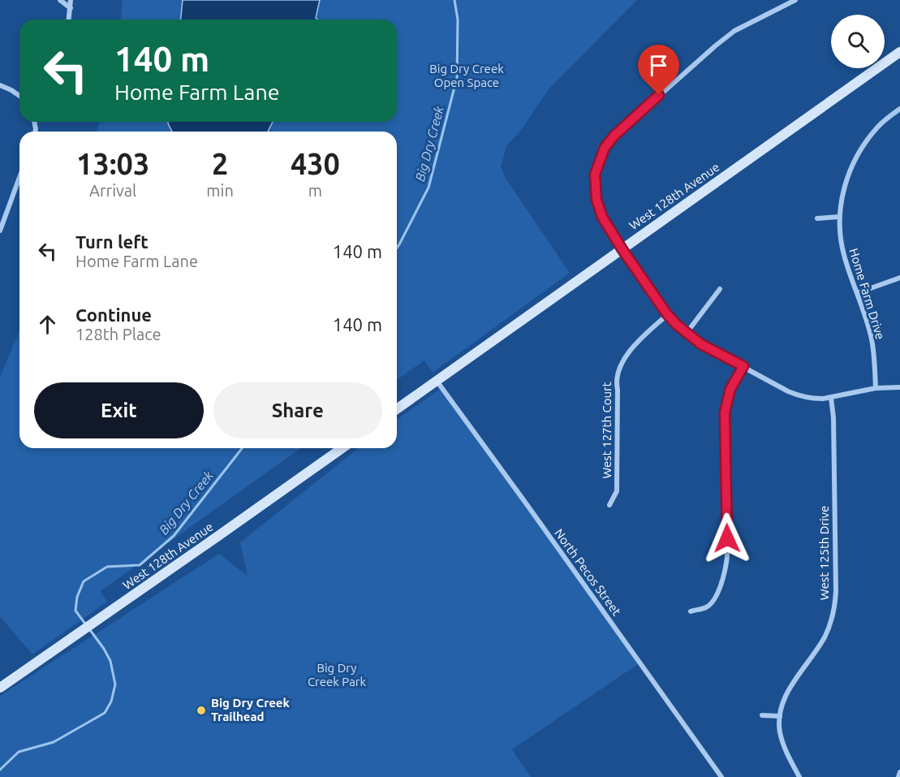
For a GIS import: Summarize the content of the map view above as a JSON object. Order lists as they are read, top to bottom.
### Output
{
  "streets": {
    "main road": ["West 128th Avenue"],
    "street": [
      "Home Farm Drive",
      "West 127th Court",
      "West 125th Drive",
      "North Pecos Street"
    ]
  },
  "crossings": [
    ["West 128th Avenue", "North Pecos Street"]
  ],
  "water": ["Big Dry Creek"],
  "parks": ["Big Dry Creek Open Space", "Big Dry Creek Park"],
  "places": ["Big Dry Creek Trailhead"],
  "page": {
    "turn": ["140 m", "Home Farm Lane"],
    "eta": [
      "13:03",
      "Arrival",
      "2",
      "min",
      "430",
      "m"
    ],
    "list": [
      {
        "name": "Turn left",
        "note": "Home Farm Lane",
        "value": "140 m"
      },
      {
        "name": "Continue",
        "note": "128th Place",
        "value": "140 m"
      }
    ],
    "buttons": ["Exit", "Share"]
  }
}
